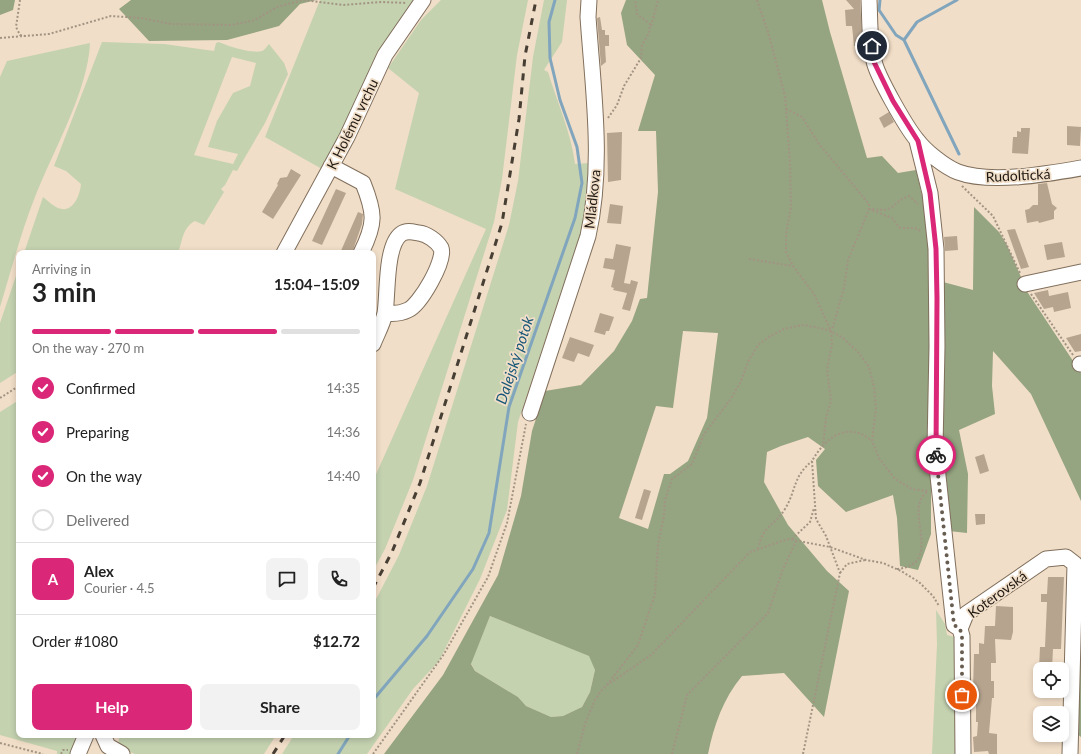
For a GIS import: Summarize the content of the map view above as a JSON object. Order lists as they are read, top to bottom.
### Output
{
  "streets": {
    "street": [
      "K Holému vrchu",
      "Rudoltická",
      "Mládkova",
      "Koterovská"
    ]
  },
  "water": ["Dalejský potok"],
  "page": {
    "heading": ["3 min", "Arriving in", "15:04–15:09"],
    "panel": [
      "Alex",
      "Courier · 4.5",
      "Order #1080",
      "$12.72"
    ],
    "bar": "On the way · 270 m",
    "list": [
      ["Confirmed", "14:35"],
      ["Preparing", "14:36"],
      ["On the way", "14:40"],
      "Delivered"
    ],
    "round": "A",
    "buttons": ["Help", "Share"]
  }
}
